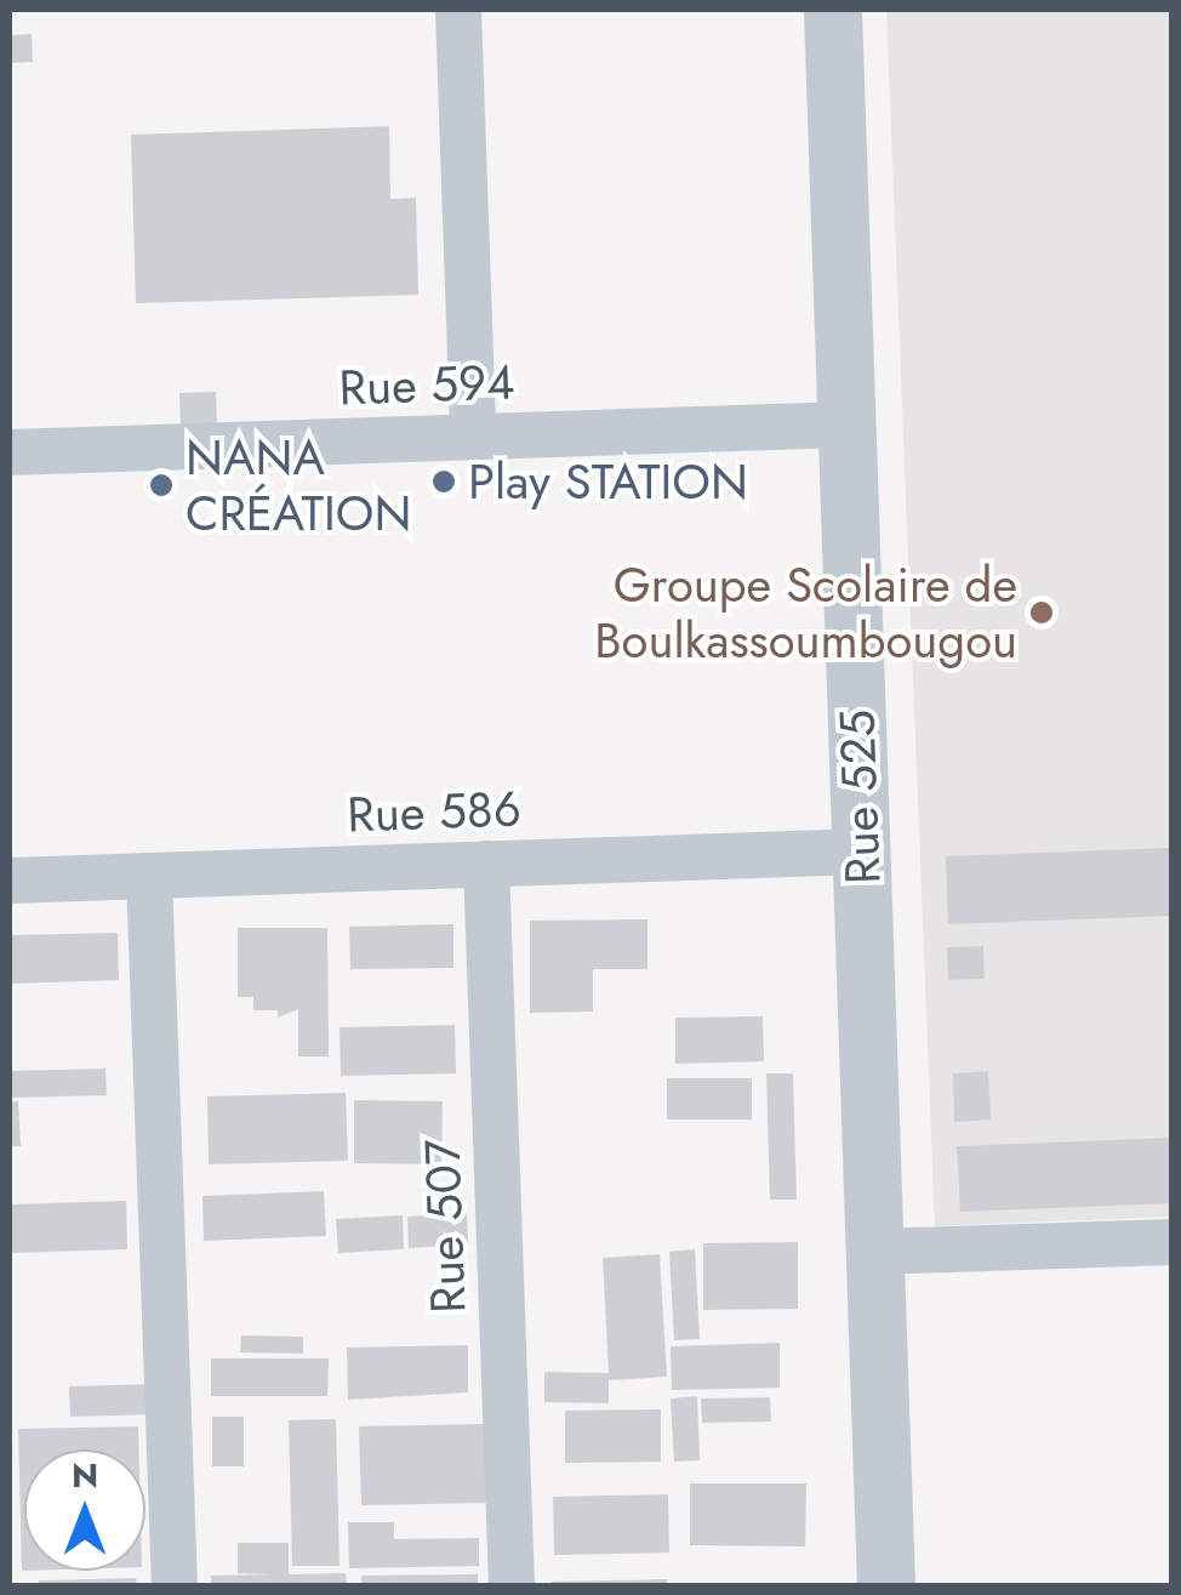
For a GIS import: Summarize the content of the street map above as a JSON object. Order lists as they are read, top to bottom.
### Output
{
  "streets": {
    "street": [
      "Rue 594",
      "Rue 525",
      "Rue 586",
      "Rue 507"
    ]
  },
  "crossings": [
    ["Rue 594", "Rue 525"],
    ["Rue 525", "Rue 586"],
    ["Rue 586", "Rue 507"]
  ],
  "places": ["Play STATION", "NANA CRÉATION", "Groupe Scolaire de Boulkassoumbougou"],
  "north": "top"
}
